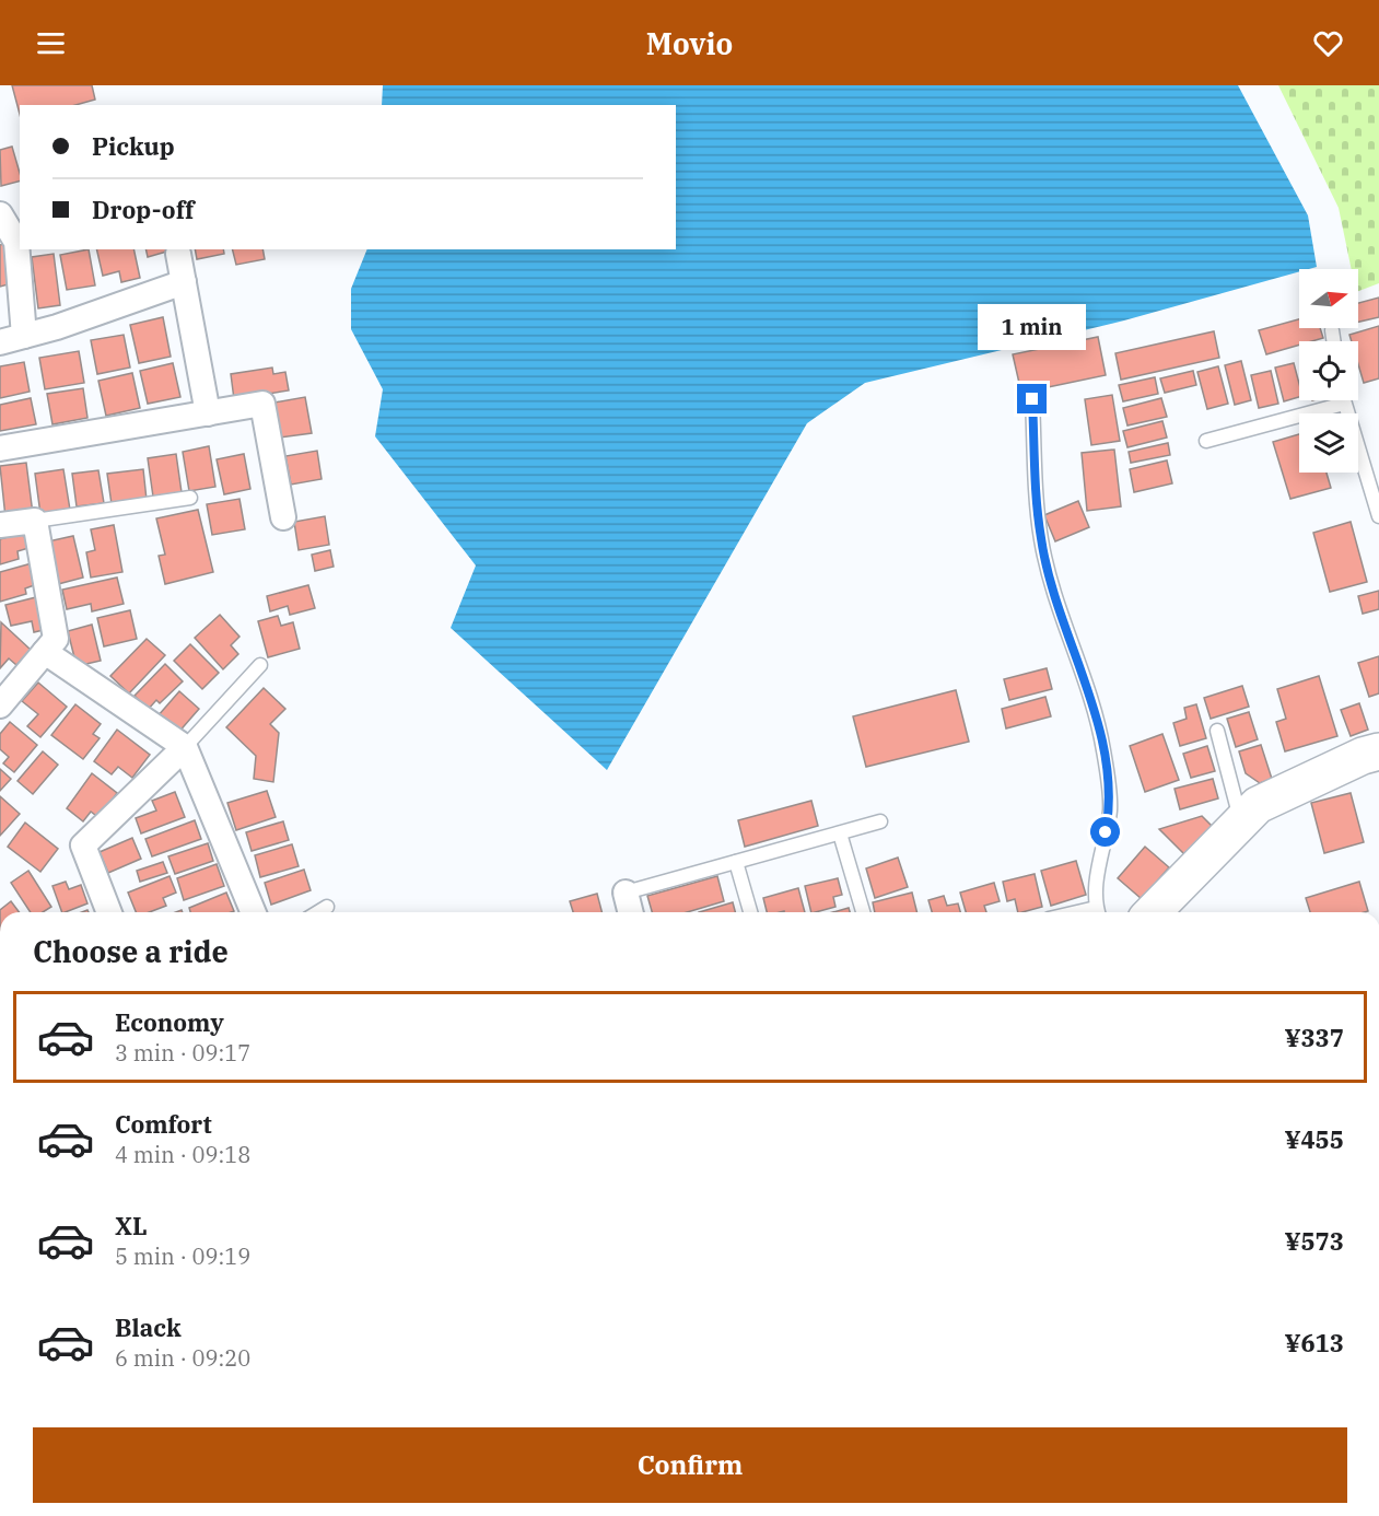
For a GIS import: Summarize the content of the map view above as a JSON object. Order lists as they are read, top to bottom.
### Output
{
  "north": "right",
  "page": {
    "header": "Movio",
    "banner": ["Pickup", "Drop-off"],
    "bubble": "1 min",
    "heading": "Choose a ride",
    "list": [
      {
        "name": "Economy",
        "note": "3 min · 09:17",
        "value": "¥337"
      },
      {
        "name": "Comfort",
        "note": "4 min · 09:18",
        "value": "¥455"
      },
      {
        "name": "XL",
        "note": "5 min · 09:19",
        "value": "¥573"
      },
      {
        "name": "Black",
        "note": "6 min · 09:20",
        "value": "¥613"
      }
    ],
    "buttons": "Confirm"
  }
}
